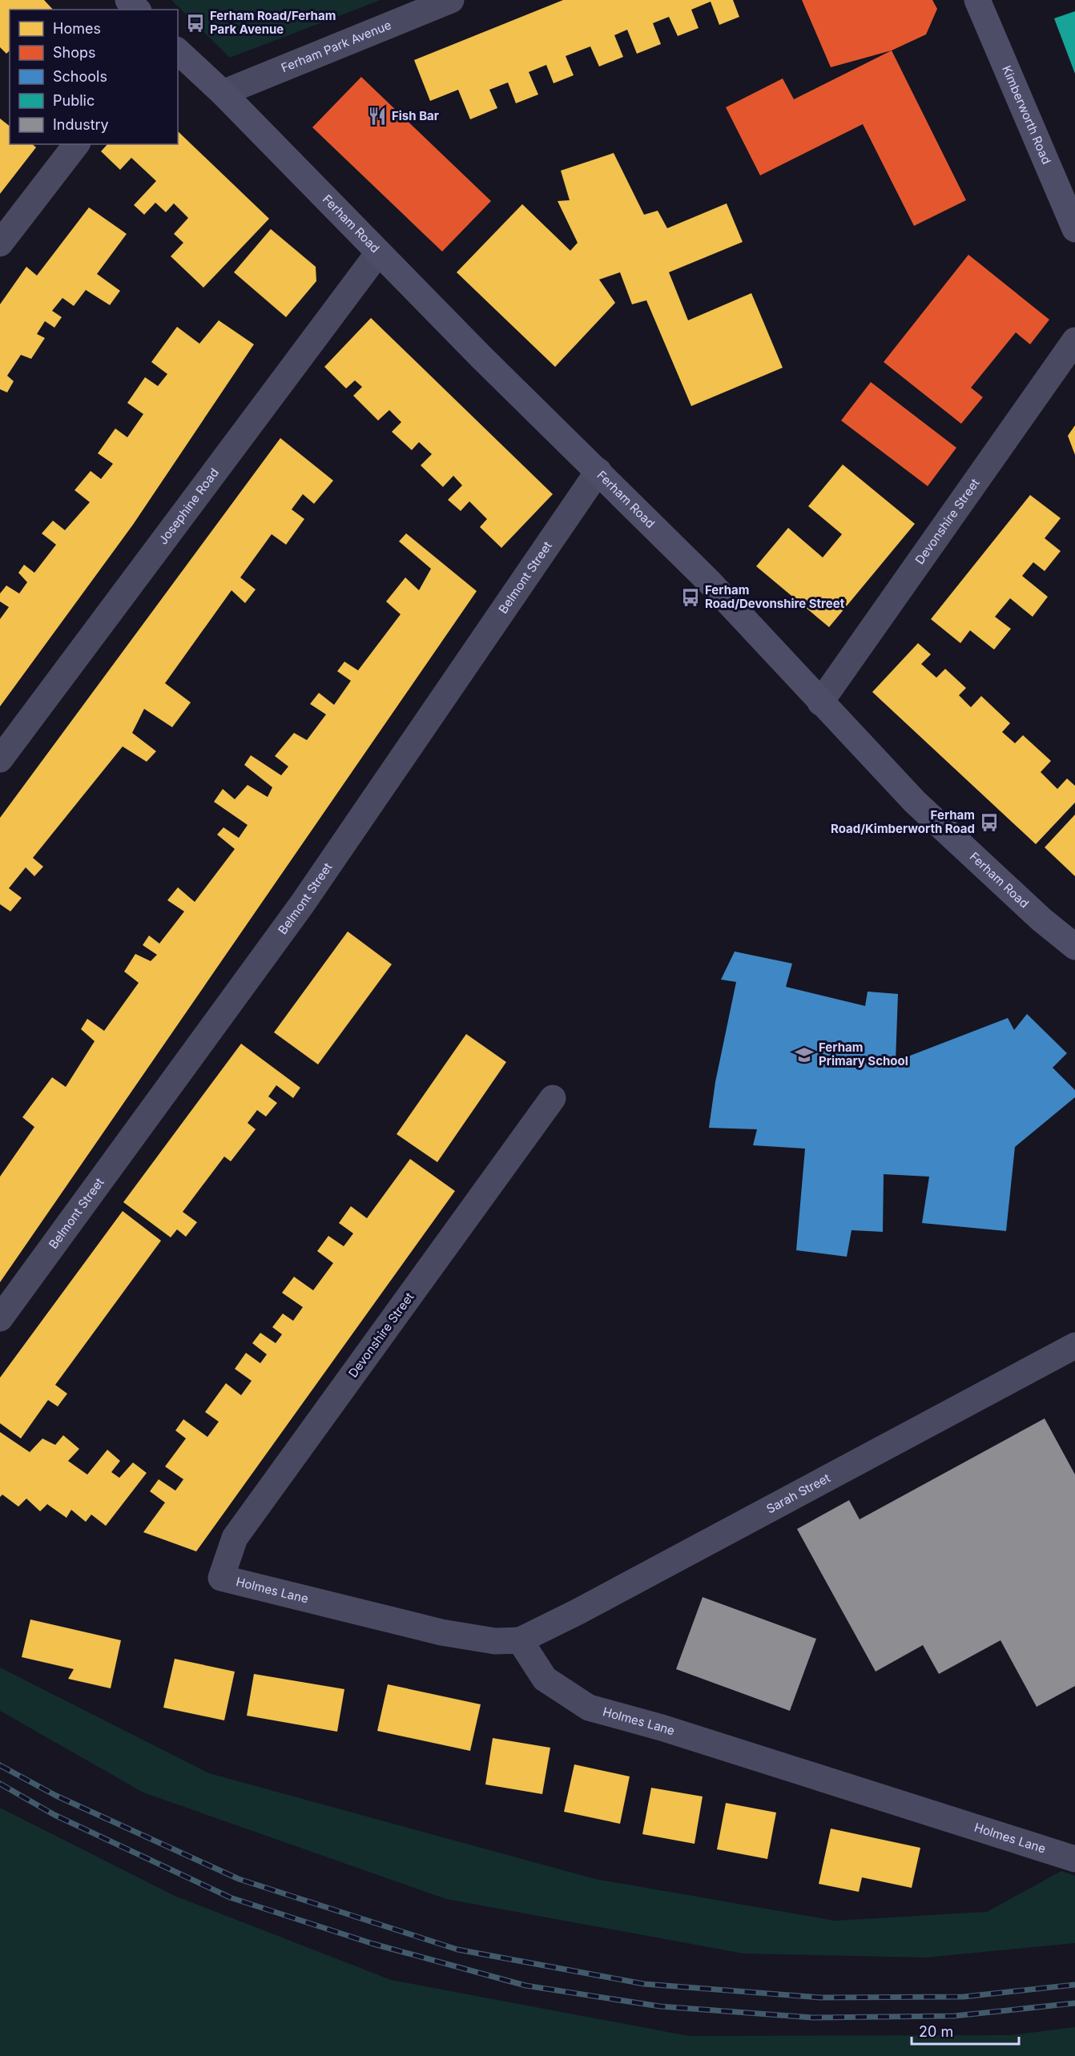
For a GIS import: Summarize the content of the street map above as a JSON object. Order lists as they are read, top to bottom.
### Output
{
  "streets": {
    "street": [
      "Ferham Park Avenue",
      "Kimberworth Road",
      "Ferham Road",
      "Josephine Road",
      "Devonshire Street",
      "Belmont Street",
      "Sarah Street",
      "Holmes Lane"
    ]
  },
  "crossings": [
    ["Ferham Park Avenue", "Ferham Road"],
    ["Ferham Road", "Josephine Road"],
    ["Ferham Road", "Devonshire Street"],
    ["Ferham Road", "Belmont Street"],
    ["Devonshire Street", "Holmes Lane"],
    ["Sarah Street", "Holmes Lane"]
  ],
  "places": {
    "bus stop": ["Ferham Road/Ferham Park Avenue", "Ferham Road/Devonshire Street", "Ferham Road/Kimberworth Road"],
    "restaurant": ["Fish Bar"],
    "school or university": ["Ferham Primary School"]
  },
  "legend": [
    "Homes",
    "Shops",
    "Schools",
    "Public",
    "Industry"
  ],
  "scale_bar": "20 m"
}
